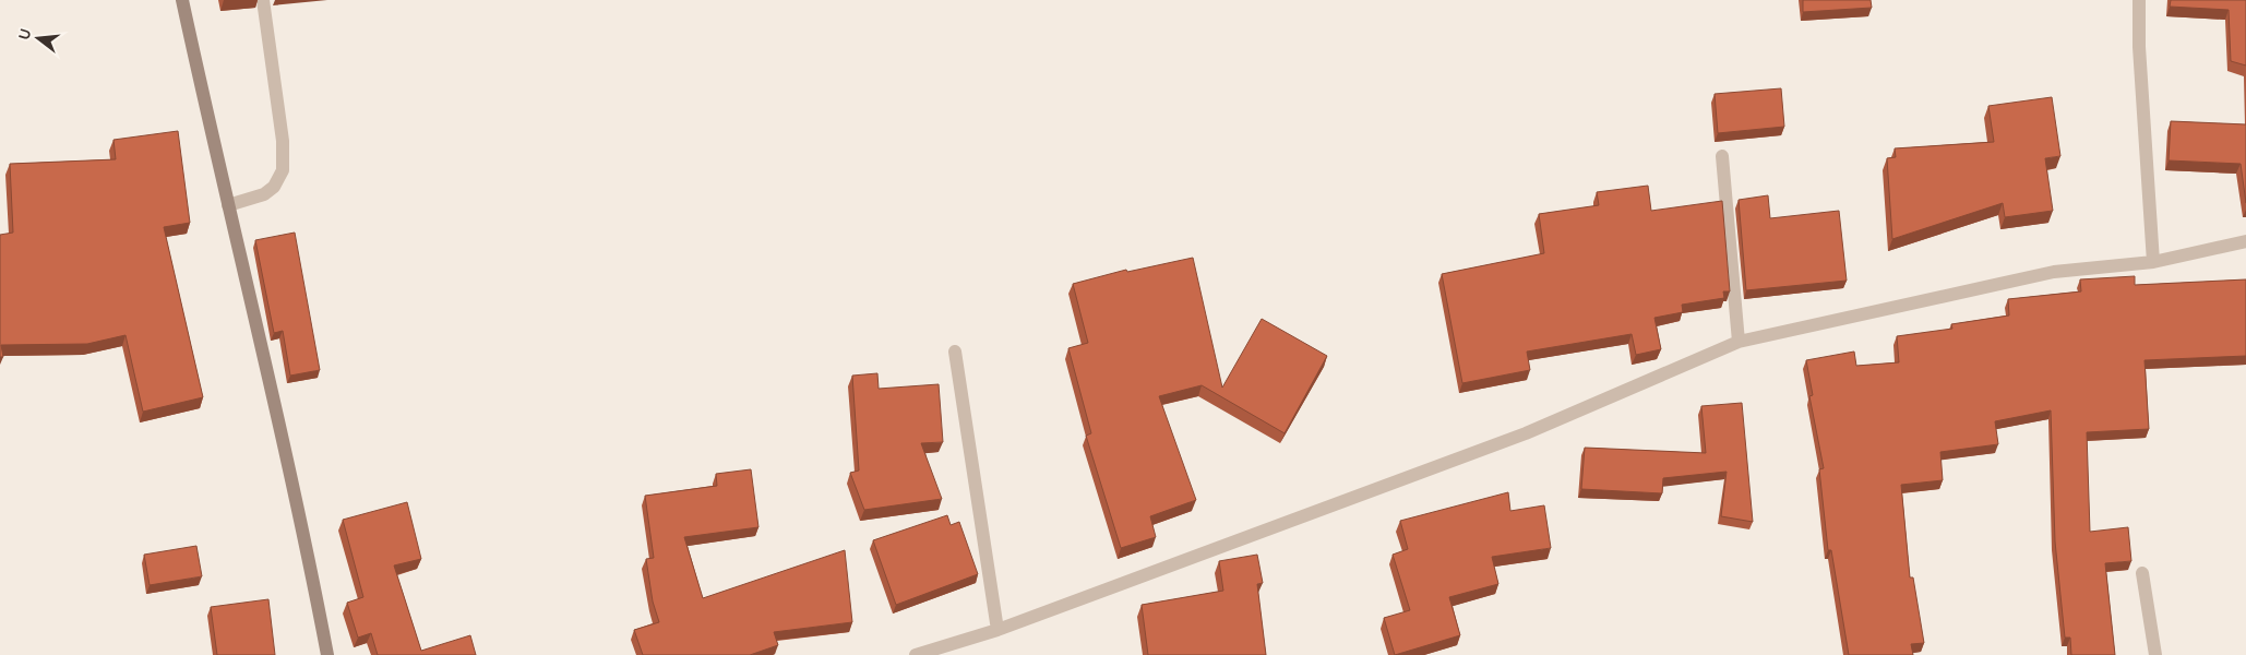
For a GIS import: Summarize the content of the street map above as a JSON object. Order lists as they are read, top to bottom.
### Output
{
  "north": "left"
}
